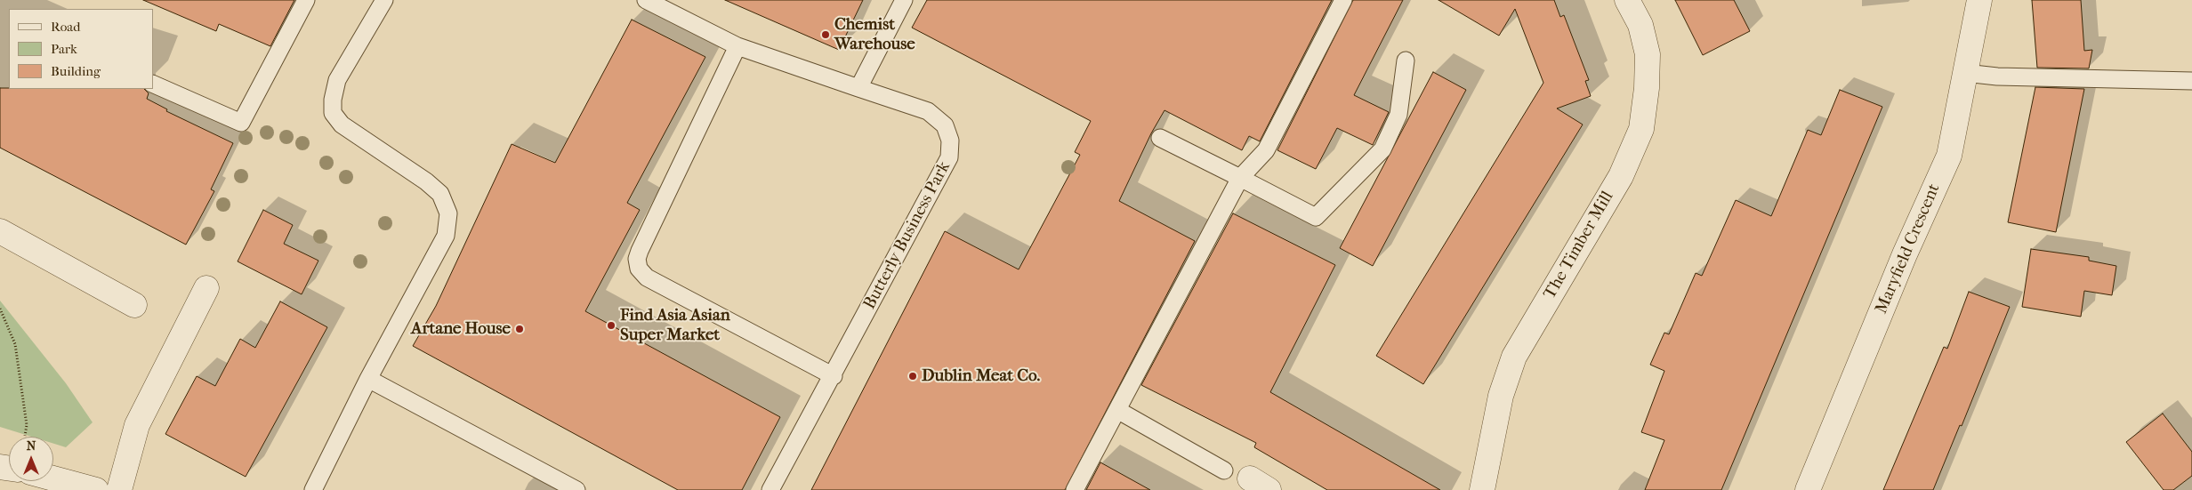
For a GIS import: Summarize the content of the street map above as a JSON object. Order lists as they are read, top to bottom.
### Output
{
  "streets": {
    "street": ["The Timber Mill", "Maryfield Crescent"],
    "lane": ["Butterly Business Park"]
  },
  "places": [
    "Chemist Warehouse",
    "Find Asia Asian Super Market",
    "Artane House",
    "Dublin Meat Co."
  ],
  "legend": ["Road", "Park", "Building"],
  "north": "top"
}
